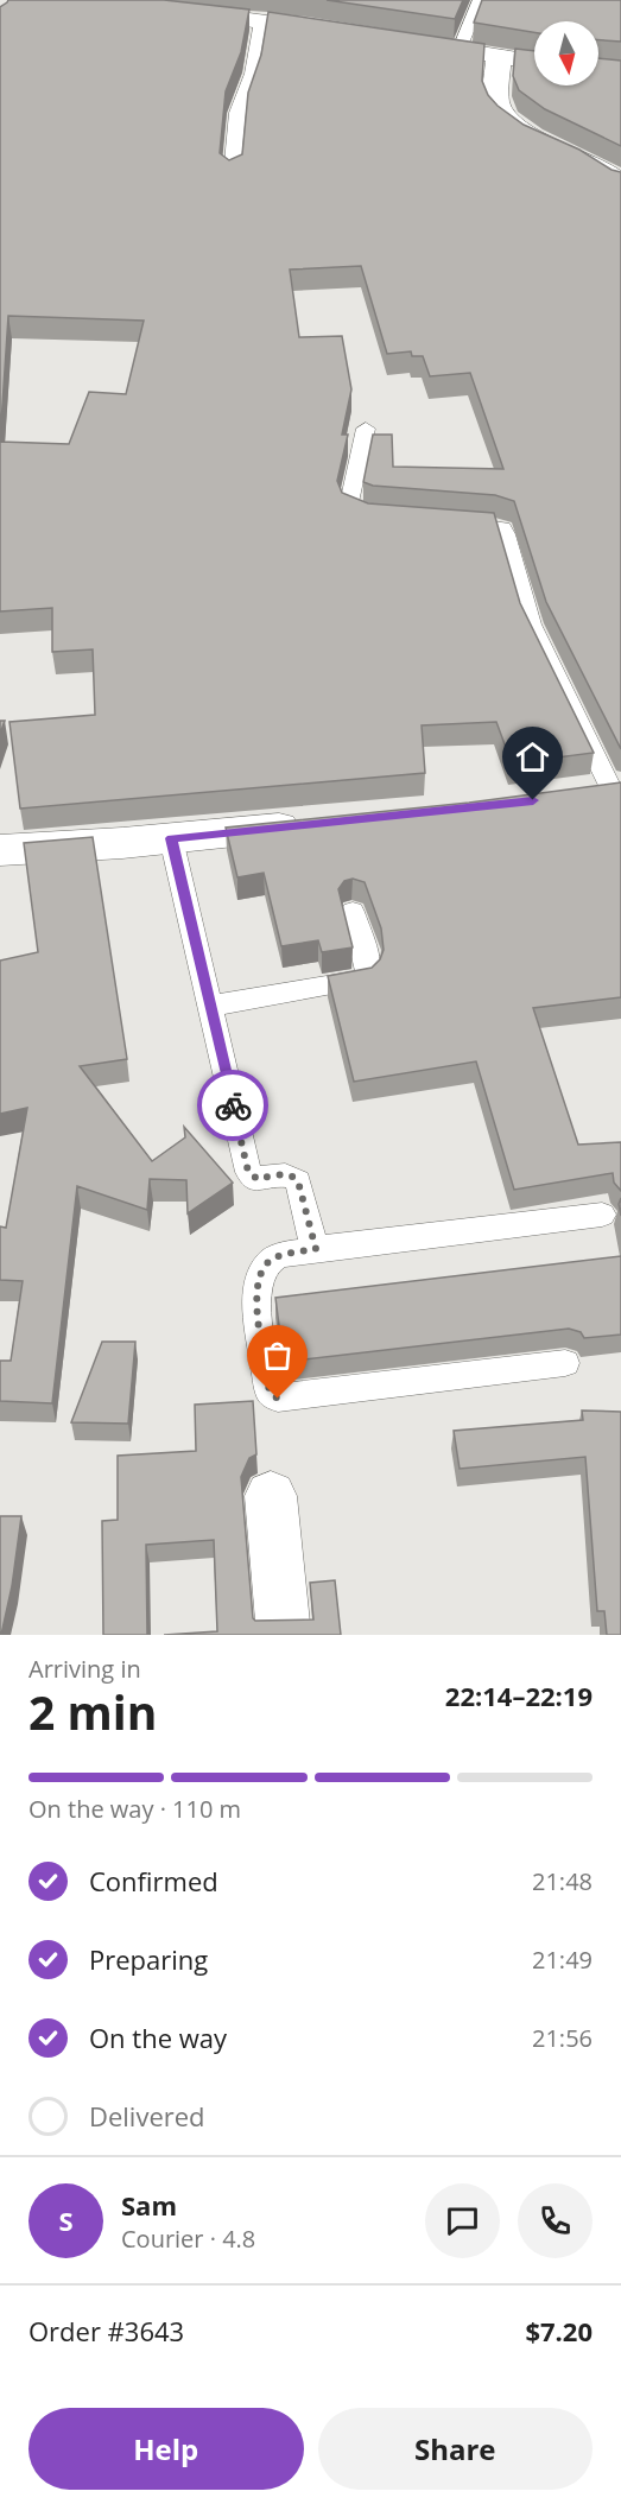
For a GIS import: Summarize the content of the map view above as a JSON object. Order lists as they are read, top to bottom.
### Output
{
  "north": "bottom",
  "page": {
    "heading": ["2 min", "Arriving in", "22:14–22:19"],
    "panel": [
      "Sam",
      "Courier · 4.8",
      "Order #3643",
      "$7.20"
    ],
    "bar": "On the way · 110 m",
    "list": [
      ["Confirmed", "21:48"],
      ["Preparing", "21:49"],
      ["On the way", "21:56"],
      "Delivered"
    ],
    "round": "S",
    "buttons": ["Help", "Share"]
  }
}
